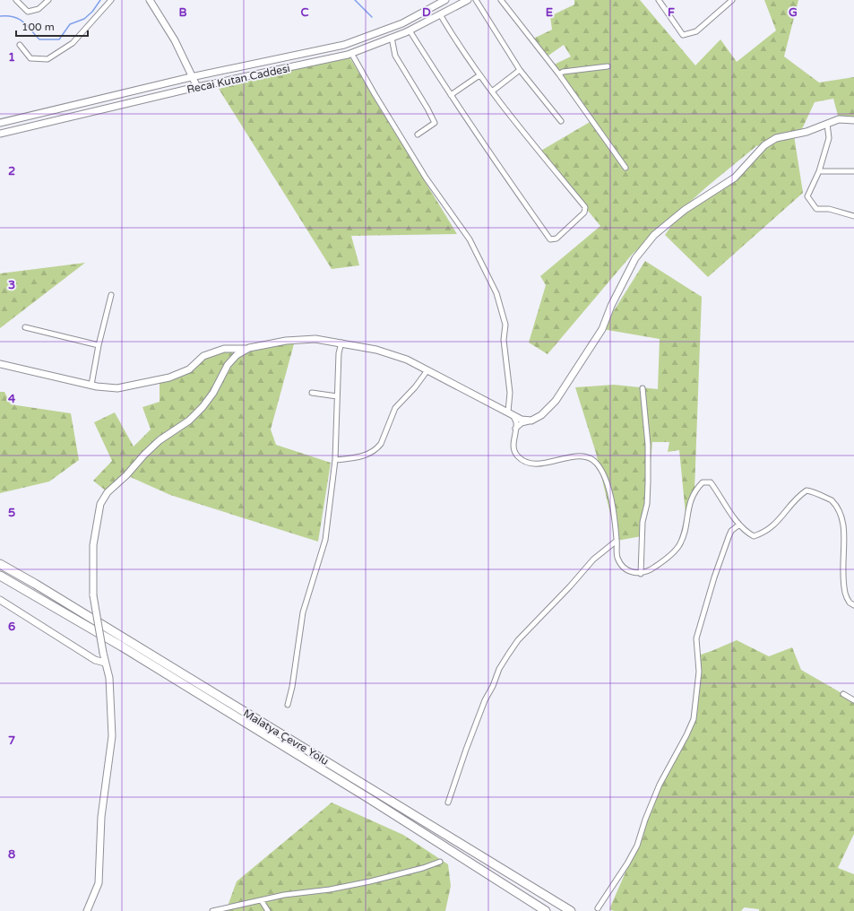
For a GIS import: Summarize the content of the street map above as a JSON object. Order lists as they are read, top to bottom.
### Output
{
  "streets": {
    "highway": ["Malatya Çevre Yolu"],
    "street": ["Recai Kutan Caddesi"]
  },
  "scale_bar": "100 m",
  "grid": {
    "columns": [
      "B",
      "C",
      "D",
      "E",
      "F",
      "G"
    ],
    "rows": [
      "1",
      "2",
      "3",
      "4",
      "5",
      "6",
      "7",
      "8"
    ]
  }
}
